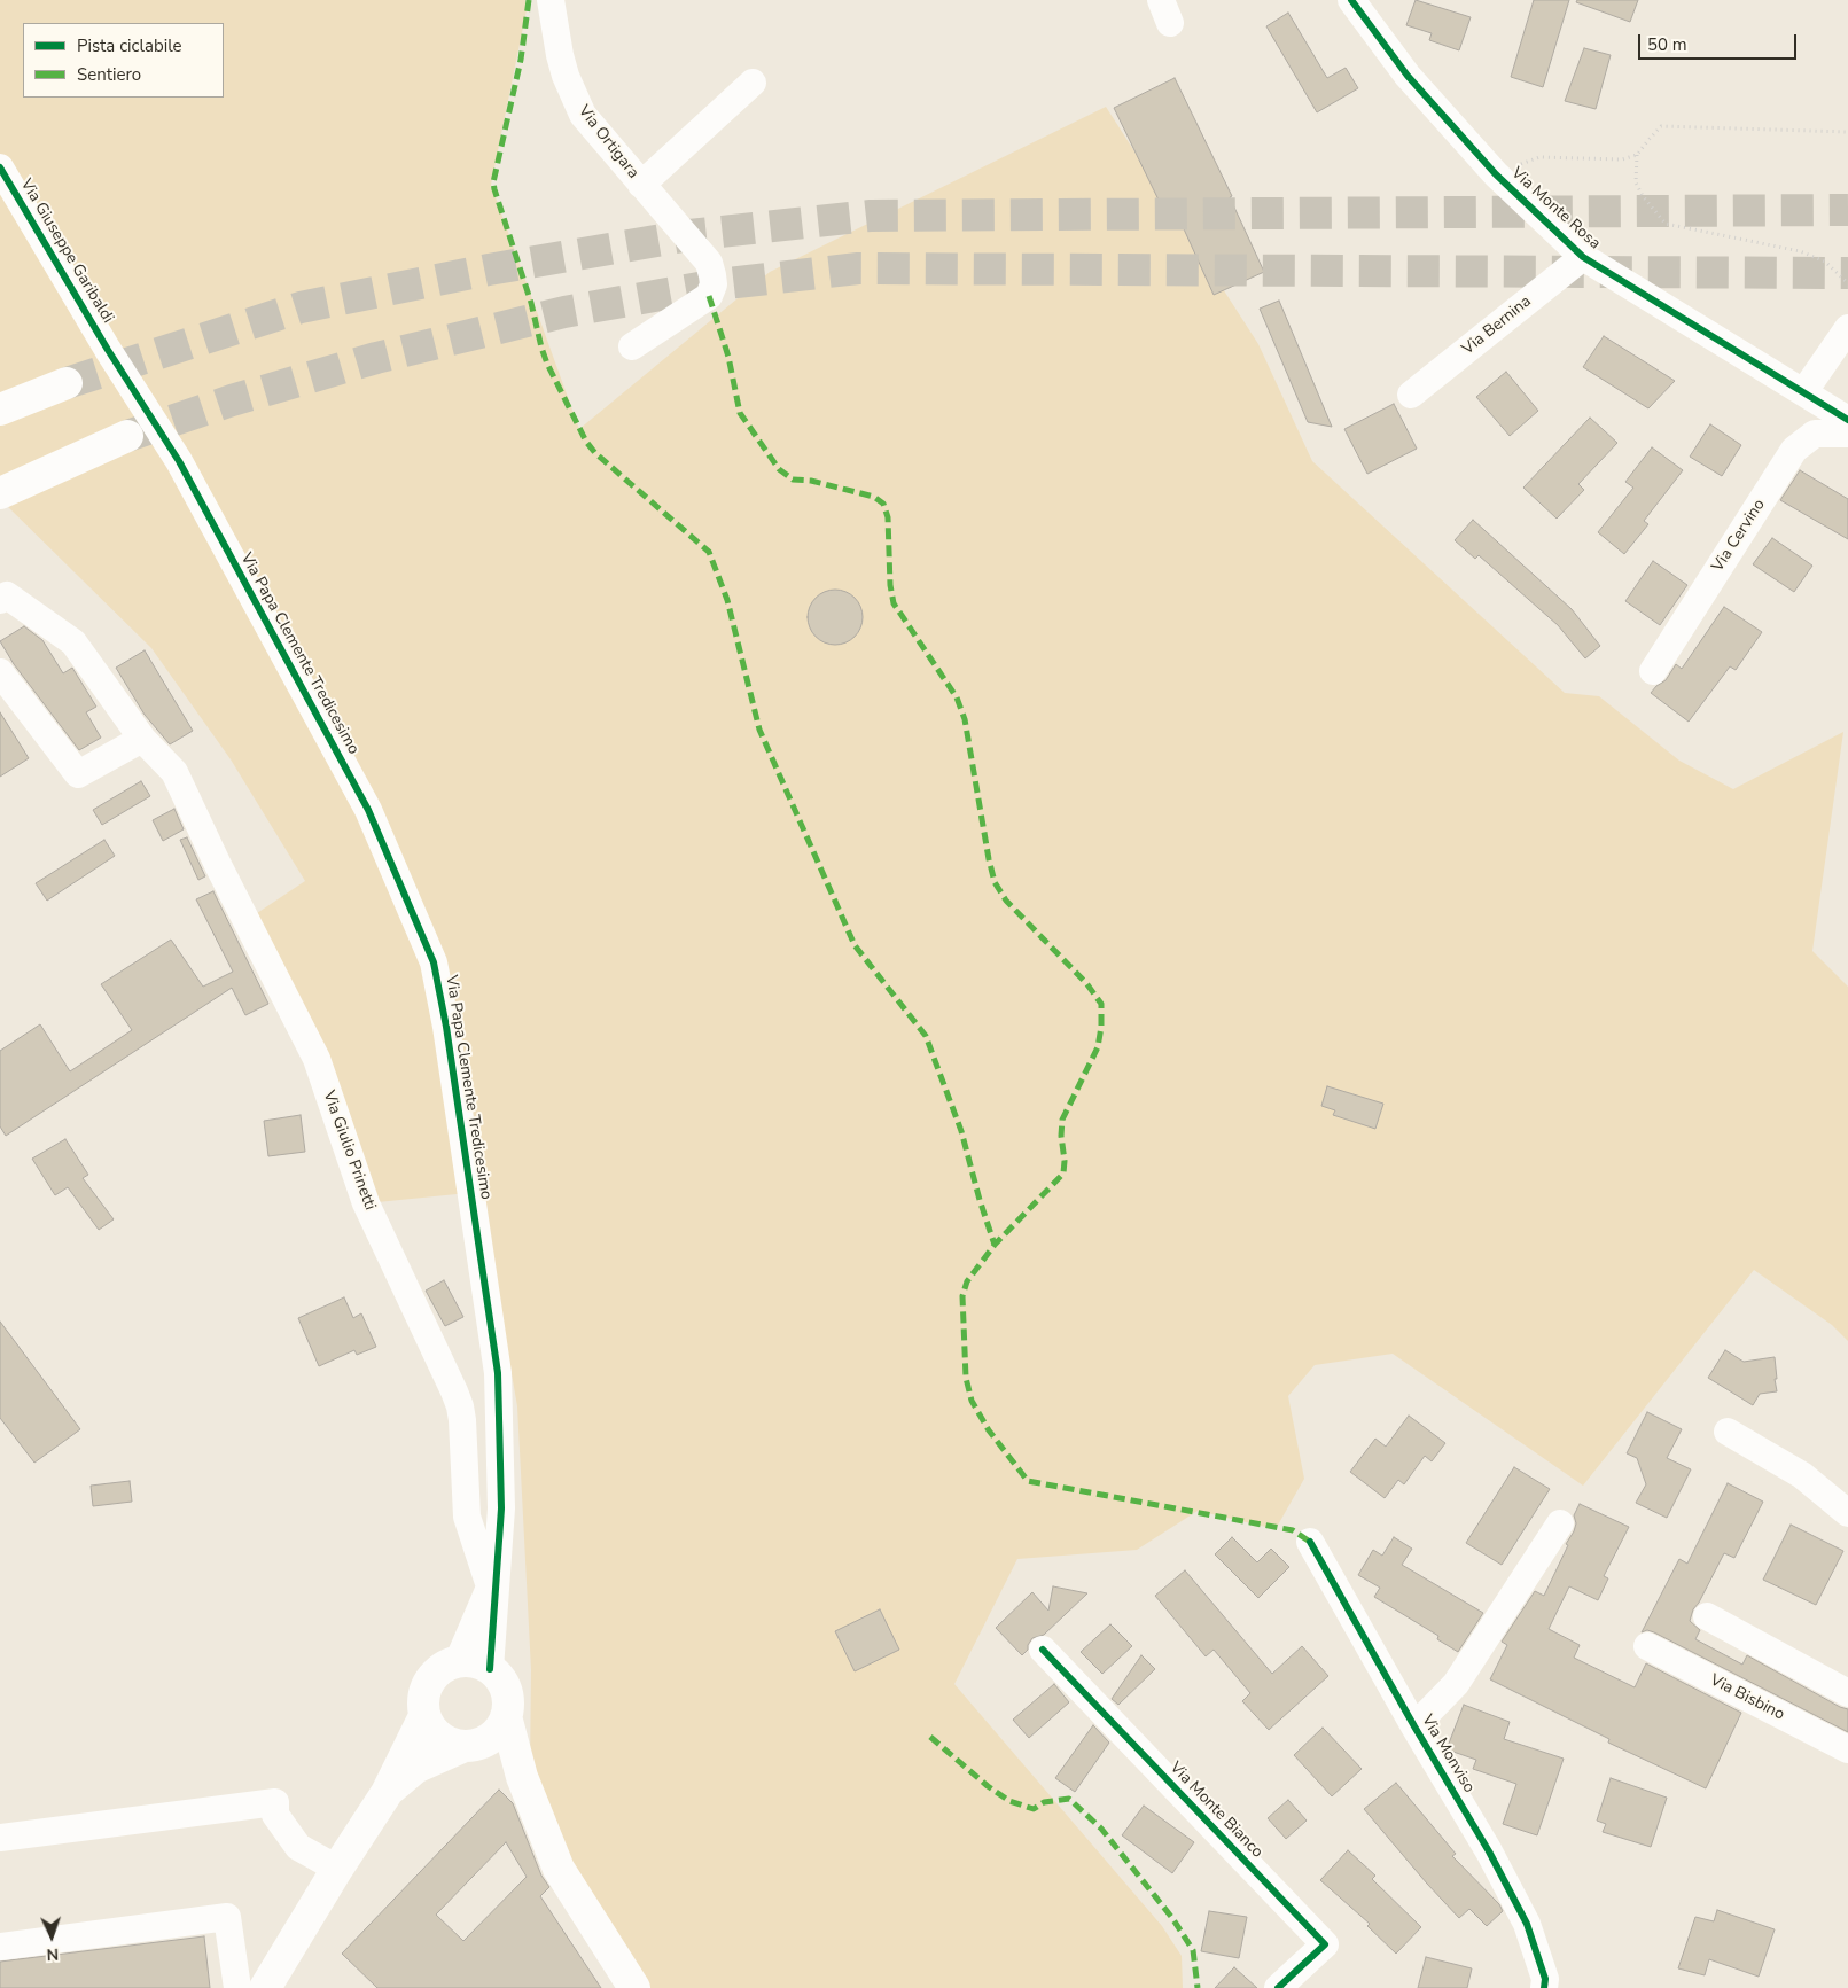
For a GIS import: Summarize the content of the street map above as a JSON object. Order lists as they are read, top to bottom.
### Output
{
  "streets": {
    "street": [
      "Via Ortigara",
      "Via Monte Rosa",
      "Via Giuseppe Garibaldi",
      "Via Bernina",
      "Via Cervino",
      "Via Papa Clemente Tredicesimo",
      "Via Giulio Prinetti",
      "Via Bisbino",
      "Via Monviso",
      "Via Monte Bianco"
    ]
  },
  "crossings": [
    ["Via Monte Rosa", "Via Bernina"],
    ["Via Giuseppe Garibaldi", "Via Papa Clemente Tredicesimo"],
    ["Via Papa Clemente Tredicesimo", "Via Giulio Prinetti"]
  ],
  "legend": ["Pista ciclabile", "Sentiero"],
  "scale_bar": "50 m",
  "north": "bottom"
}
